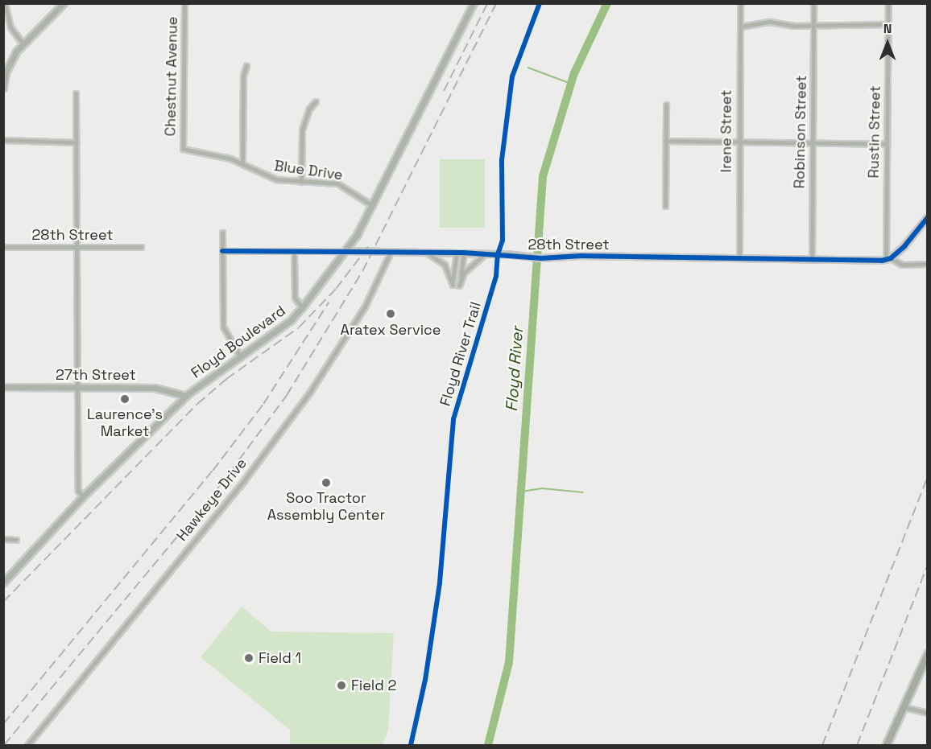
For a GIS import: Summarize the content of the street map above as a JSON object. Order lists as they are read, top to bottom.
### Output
{
  "streets": {
    "main road": ["Floyd Boulevard", "27th Street"],
    "street": [
      "Chestnut Avenue",
      "Irene Street",
      "Robinson Street",
      "Rustin Street",
      "Blue Drive",
      "28th Street",
      "Hawkeye Drive"
    ],
    "cycle path": ["Floyd River Trail"]
  },
  "crossings": [
    ["Chestnut Avenue", "Blue Drive"],
    ["Irene Street", "28th Street"],
    ["Robinson Street", "28th Street"],
    ["Rustin Street", "28th Street"],
    ["Blue Drive", "Floyd Boulevard"],
    ["28th Street", "Floyd Boulevard"],
    ["28th Street", "Hawkeye Drive"],
    ["Floyd Boulevard", "27th Street"]
  ],
  "water": ["Floyd River"],
  "places": [
    "Aratex Service",
    "Laurence's Market",
    "Soo Tractor Assembly Center",
    "Field 1",
    "Field 2"
  ],
  "north": "top"
}
